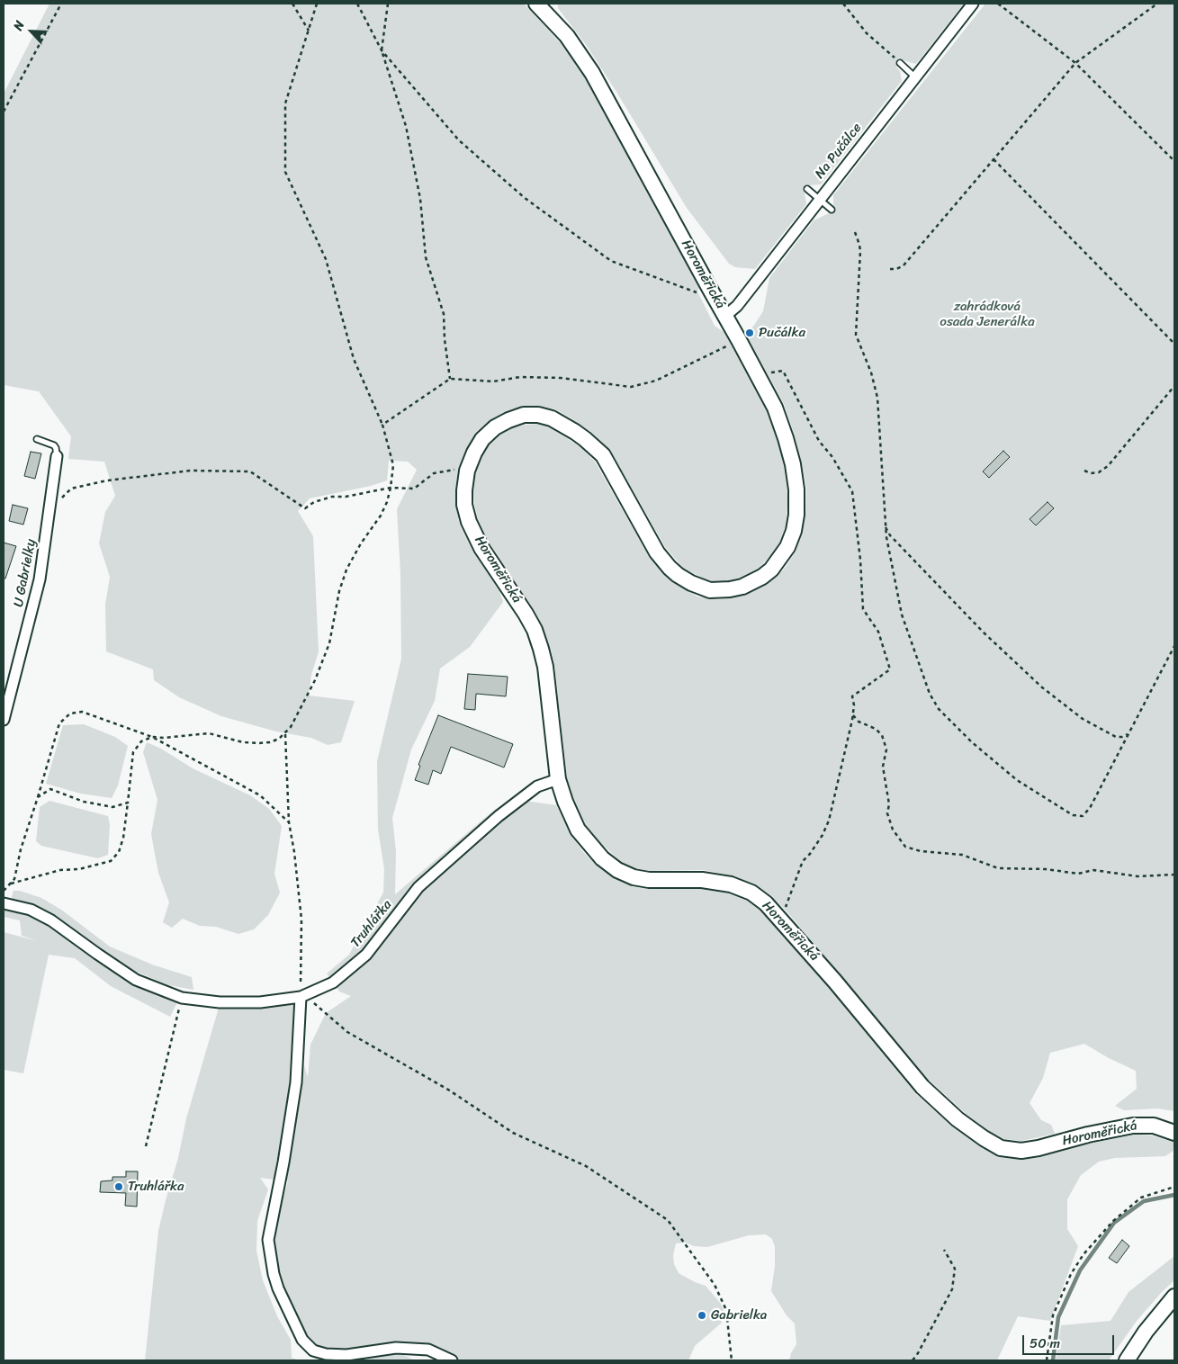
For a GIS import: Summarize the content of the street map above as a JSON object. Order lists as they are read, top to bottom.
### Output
{
  "streets": {
    "main road": ["Horoměřická"],
    "street": ["Na Pučálce", "U Gabrielky", "Truhlářka"]
  },
  "crossings": [
    ["Na Pučálce", "Horoměřická"],
    ["Horoměřická", "Truhlářka"]
  ],
  "parks": ["zahrádková osada Jenerálka"],
  "places": ["Pučálka", "Truhlářka", "Gabrielka"],
  "scale_bar": "50 m",
  "north": "top left"
}
